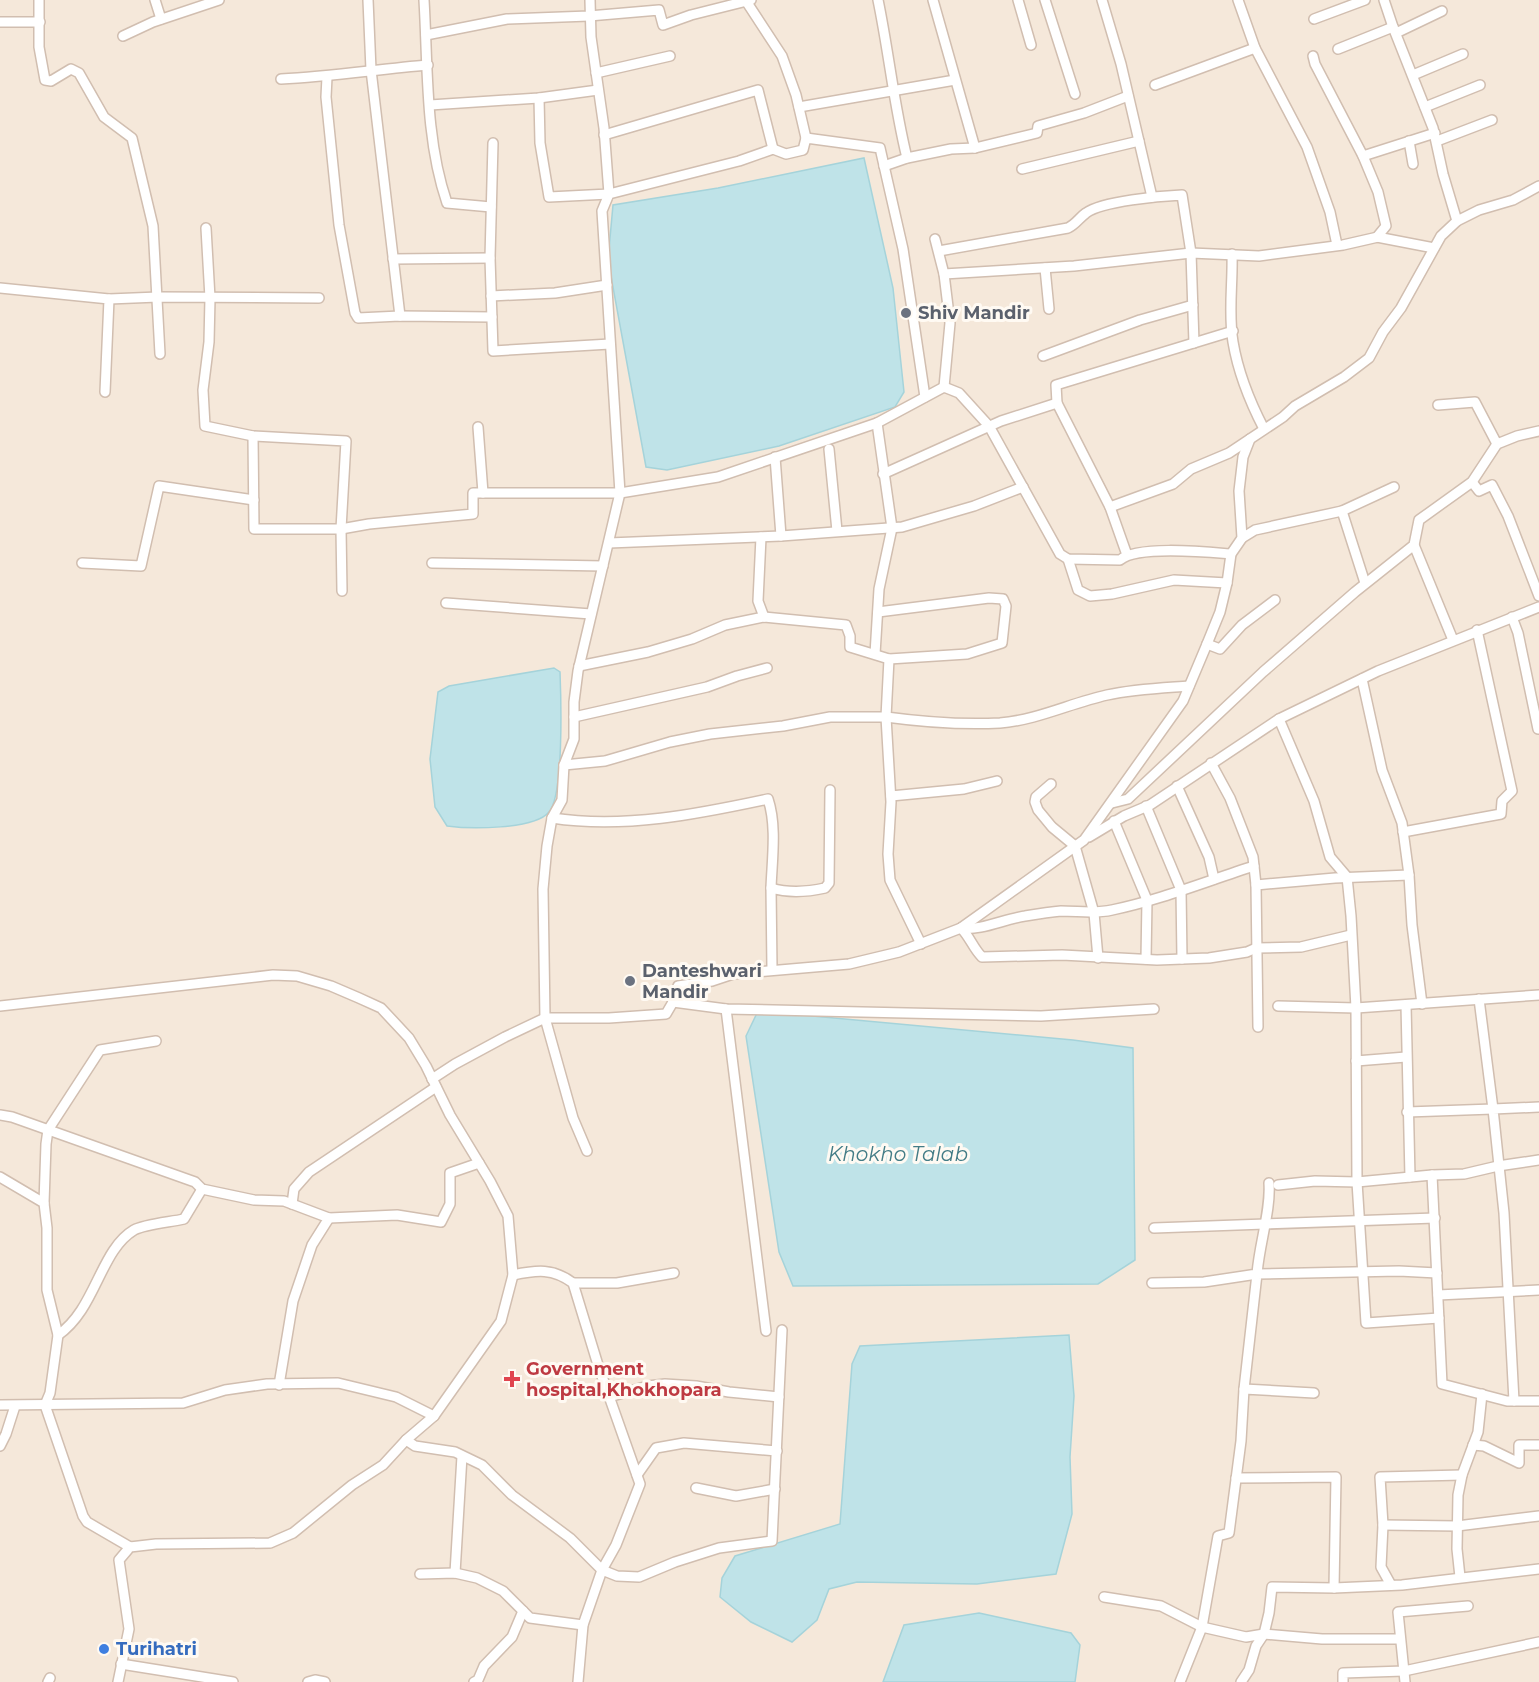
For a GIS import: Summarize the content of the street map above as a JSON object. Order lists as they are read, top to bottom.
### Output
{
  "water": ["Khokho Talab"],
  "places": {
    "other": ["Shiv Mandir", "Danteshwari Mandir", "Turihatri"],
    "health": ["Government hospital,Khokhopara"]
  }
}
